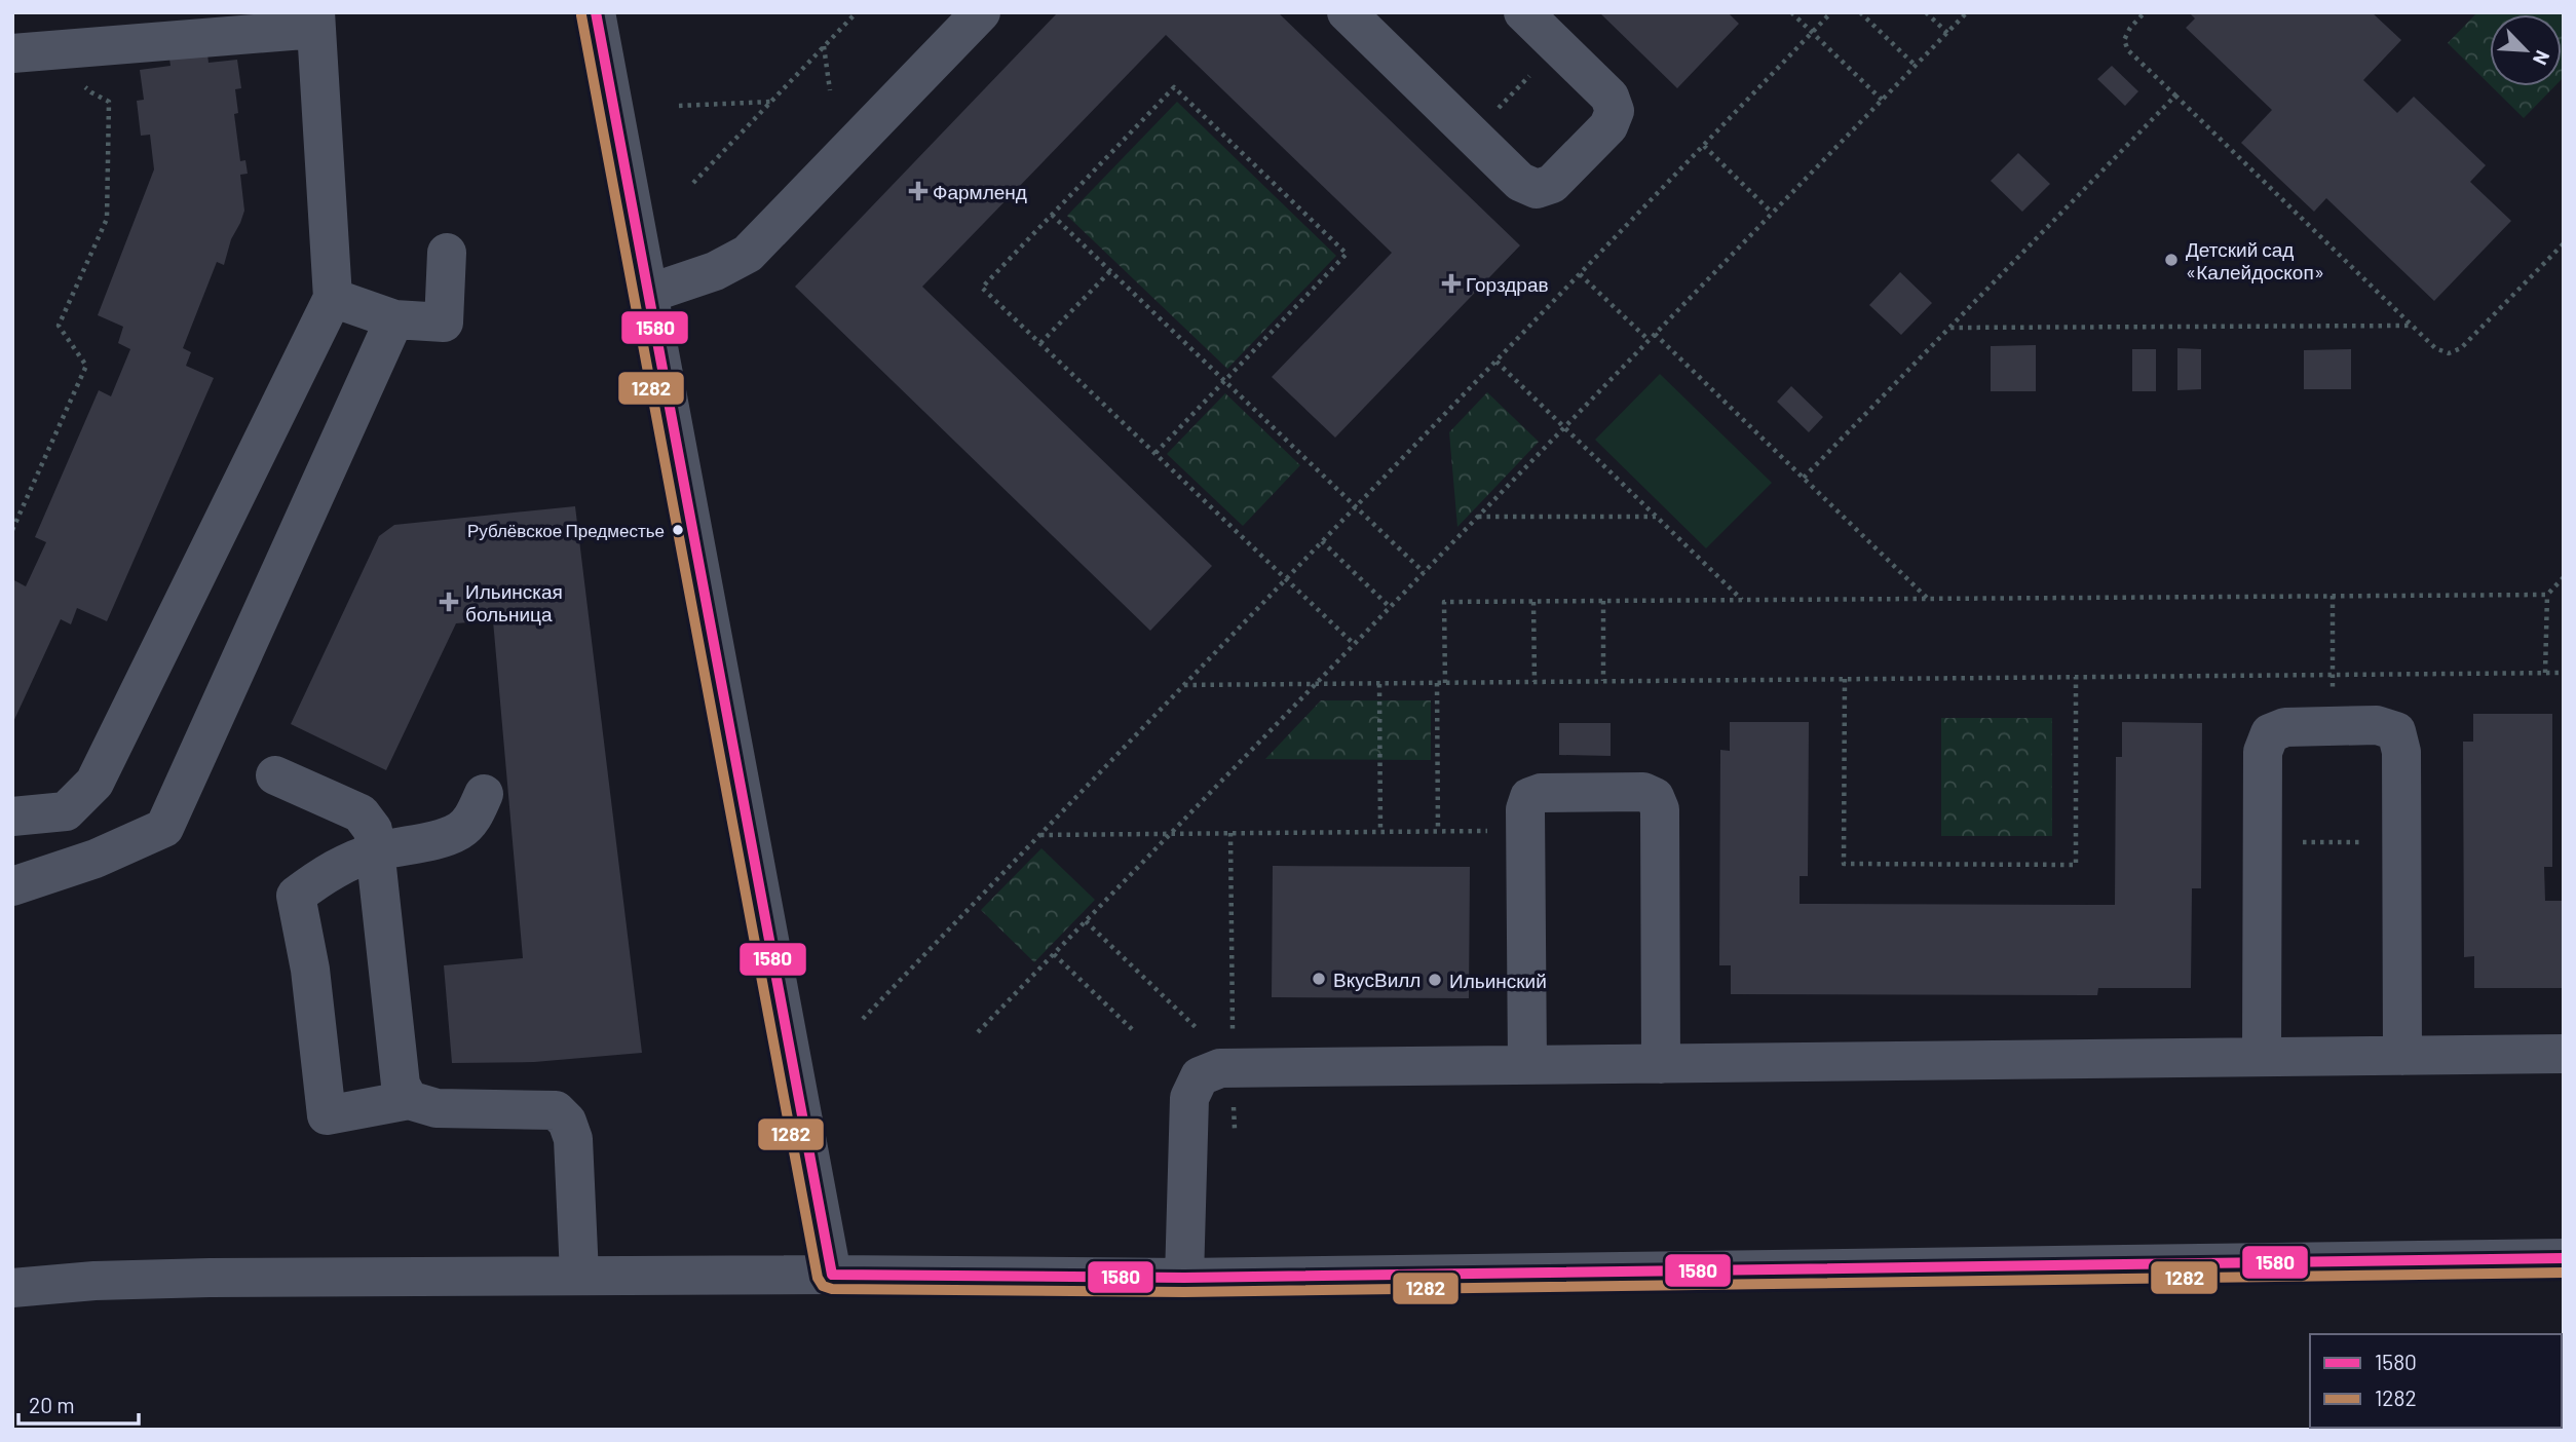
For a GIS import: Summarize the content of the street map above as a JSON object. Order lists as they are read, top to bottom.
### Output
{
  "places": {
    "health": ["Фармленд", "Горздрав", "Ильинская больница"],
    "other": [
      "Детский сад «Калейдоскоп»",
      "Рублёвское Предместье",
      "ВкусВилл",
      "Ильинский"
    ]
  },
  "lines": ["transit line 1580", "transit line 1282"],
  "legend": ["1580", "1282"],
  "scale_bar": "20 m",
  "north": "bottom right"
}
